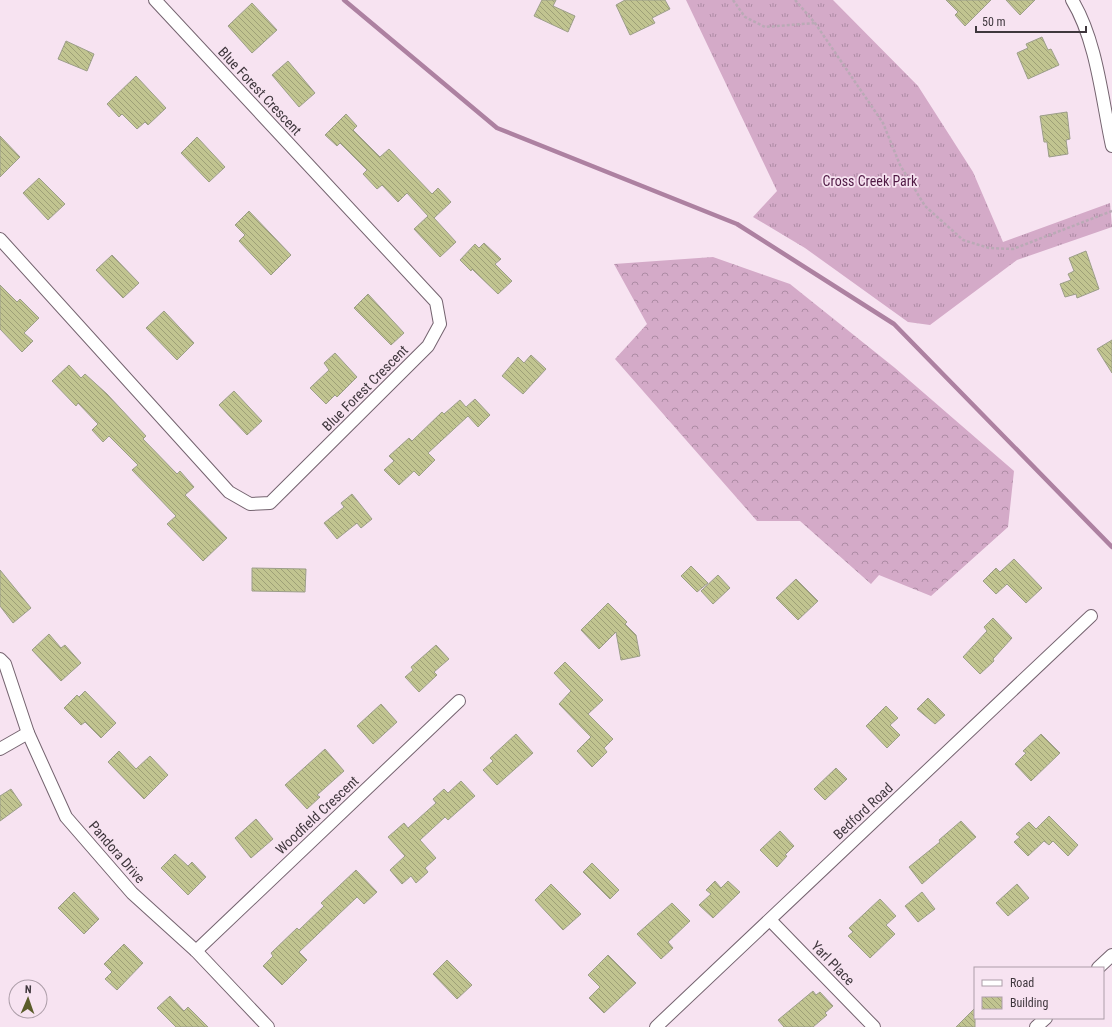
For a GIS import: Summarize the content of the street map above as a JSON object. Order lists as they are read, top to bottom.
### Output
{
  "streets": {
    "street": [
      "Blue Forest Crescent",
      "Bedford Road",
      "Woodfield Crescent",
      "Pandora Drive",
      "Yarl Place"
    ]
  },
  "crossings": [
    ["Bedford Road", "Yarl Place"],
    ["Woodfield Crescent", "Pandora Drive"]
  ],
  "parks": ["Cross Creek Park"],
  "legend": ["Road", "Building"],
  "scale_bar": "50 m",
  "north": "top"
}
